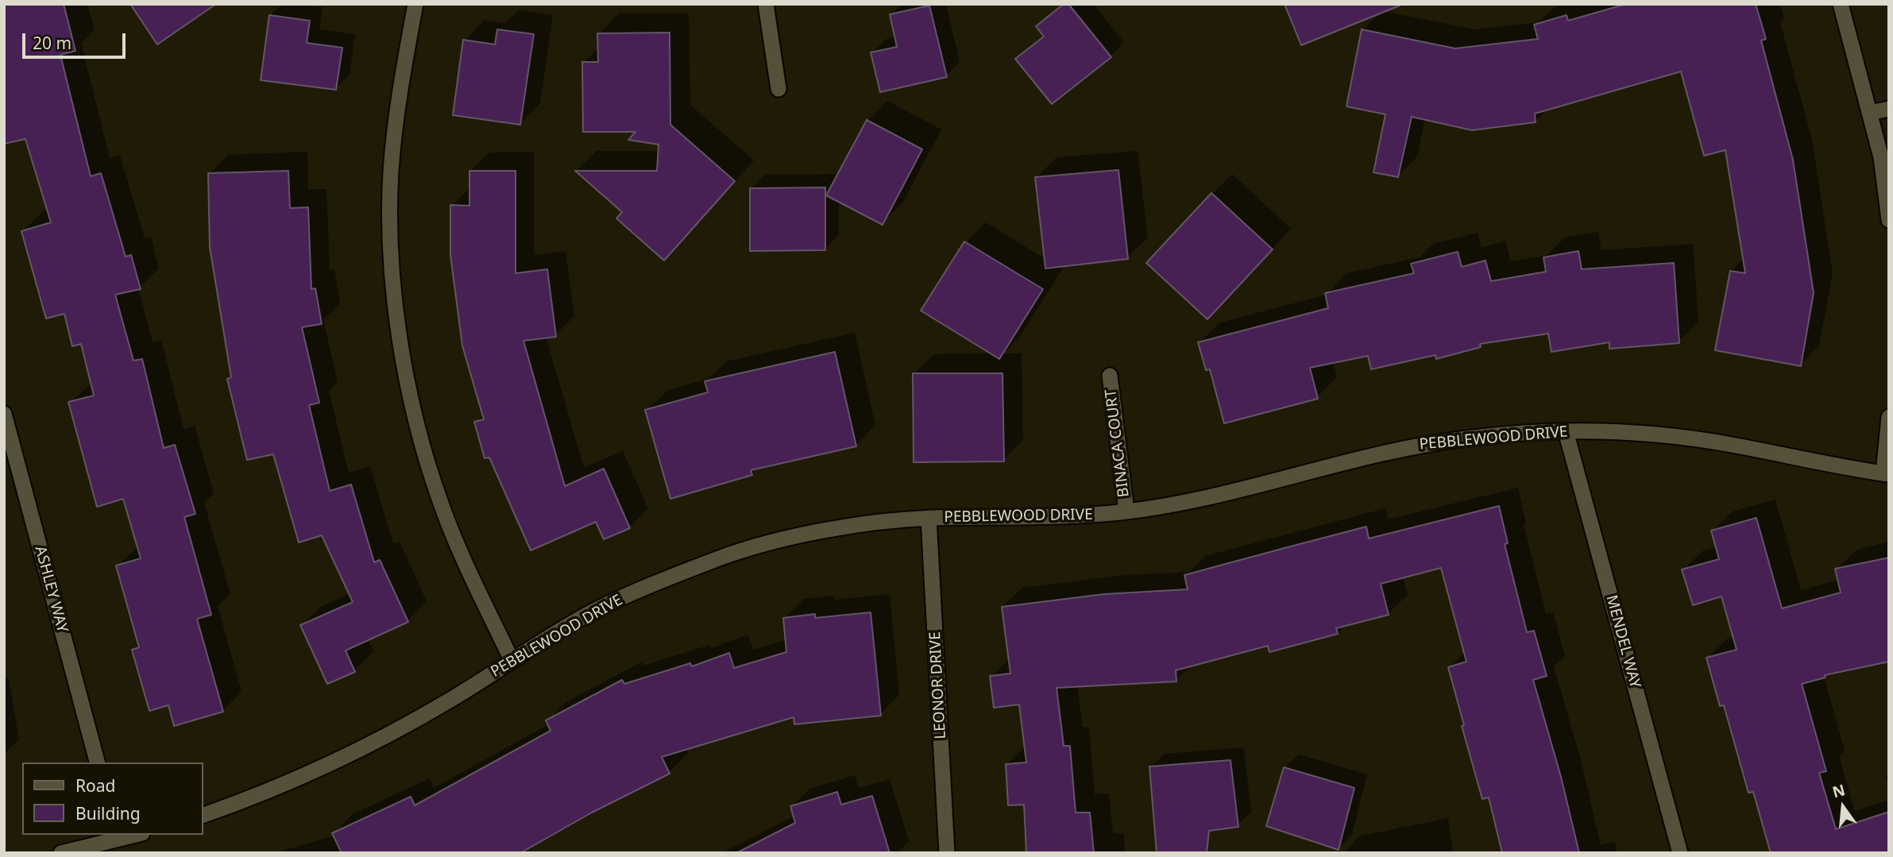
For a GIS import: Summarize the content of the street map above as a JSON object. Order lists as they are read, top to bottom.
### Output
{
  "streets": {
    "street": [
      "PEBBLEWOOD DRIVE",
      "BINACA COURT",
      "ASHLEY WAY",
      "MENDEL WAY",
      "LEONOR DRIVE"
    ]
  },
  "crossings": [
    ["PEBBLEWOOD DRIVE", "BINACA COURT"],
    ["PEBBLEWOOD DRIVE", "MENDEL WAY"],
    ["PEBBLEWOOD DRIVE", "LEONOR DRIVE"]
  ],
  "legend": ["Road", "Building"],
  "scale_bar": "20 m",
  "north": "top"
}
